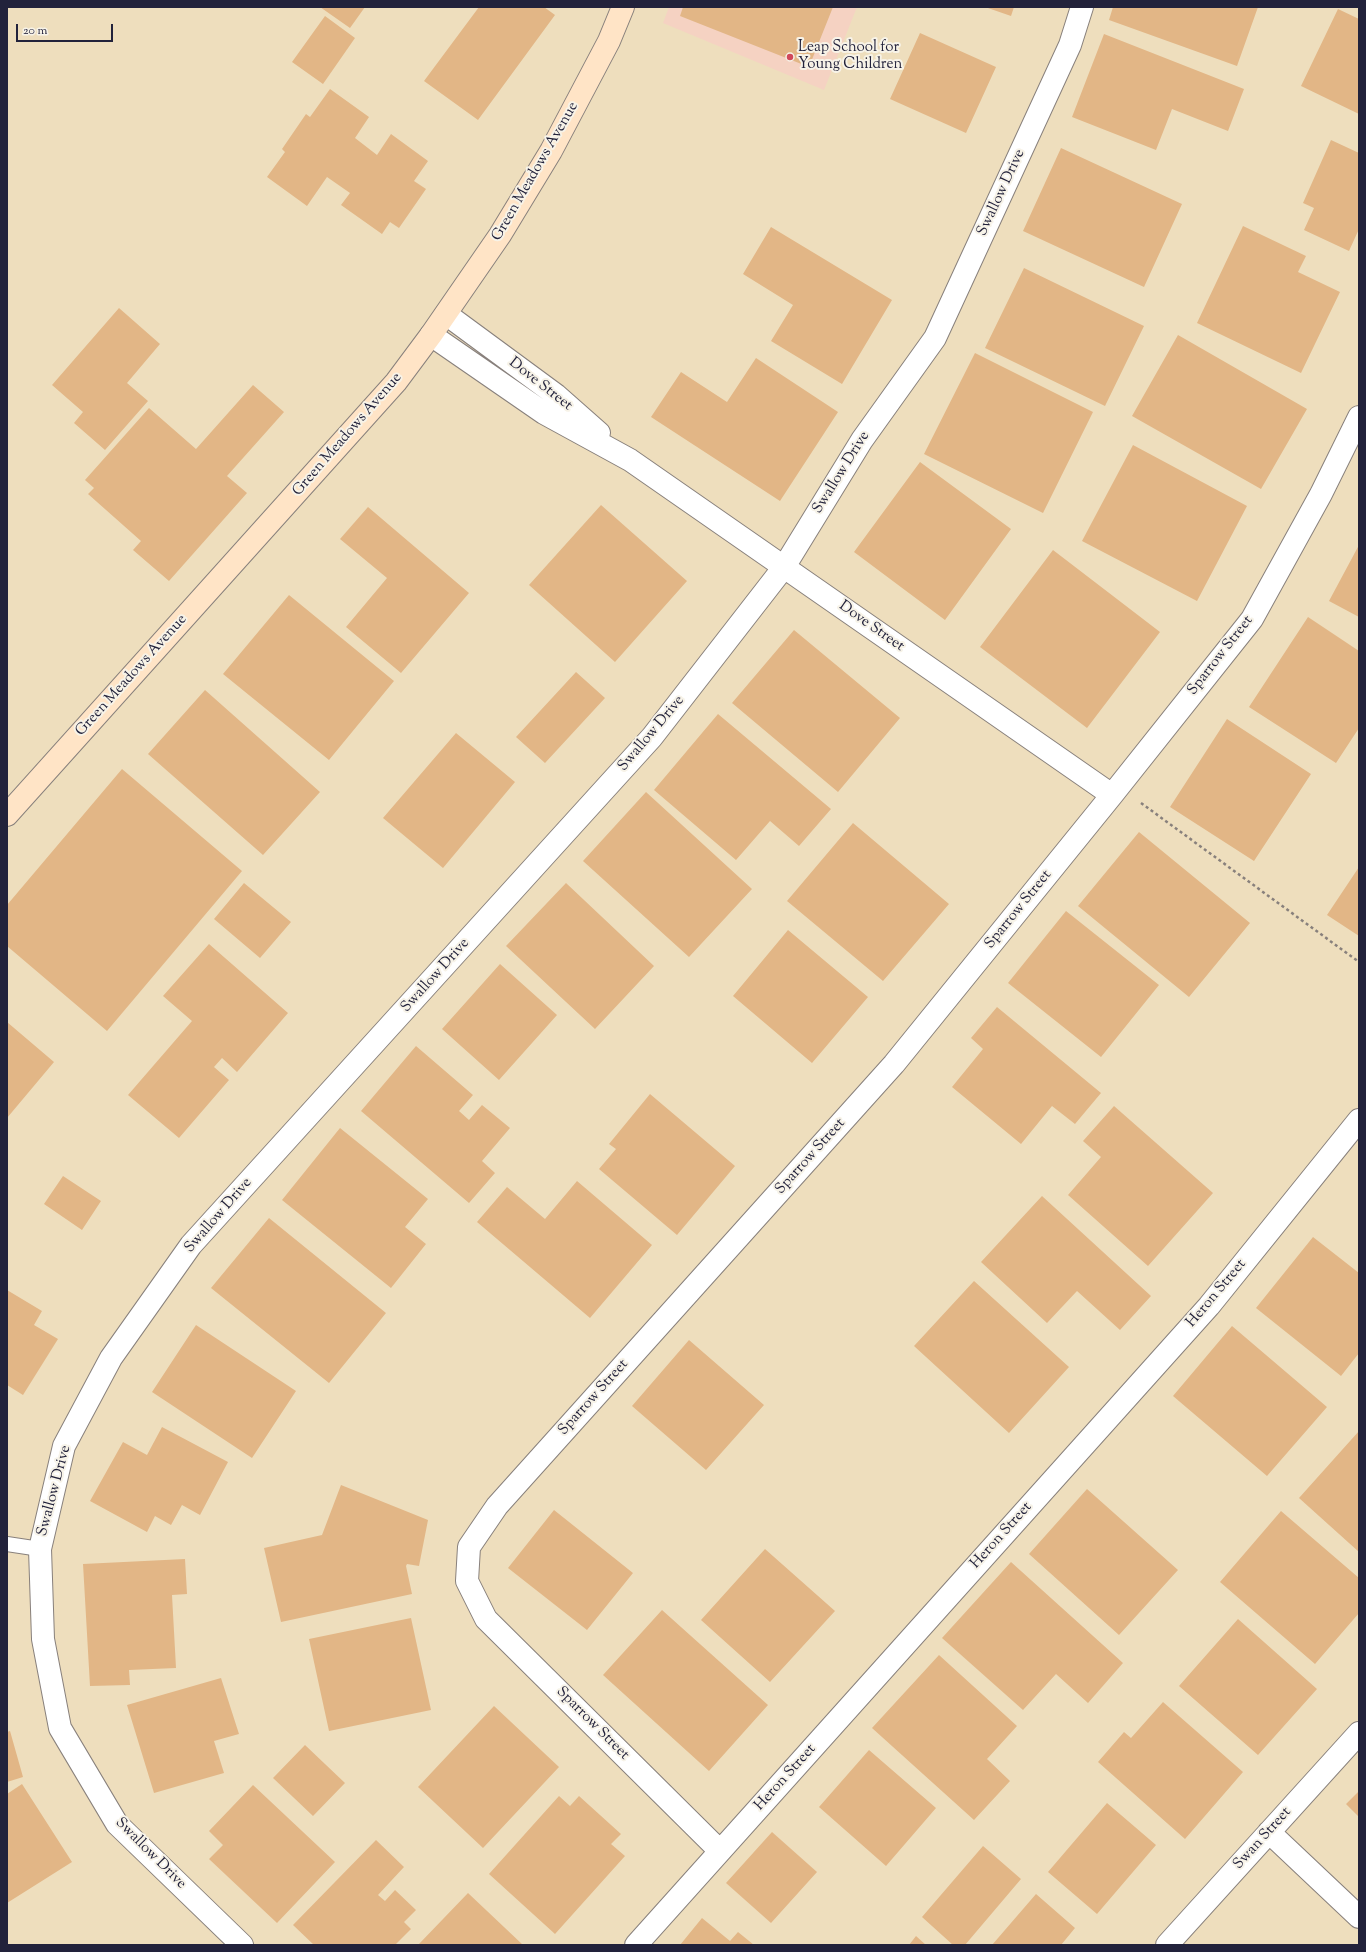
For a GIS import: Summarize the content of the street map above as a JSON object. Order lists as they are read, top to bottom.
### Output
{
  "streets": {
    "street": [
      "Green Meadows Avenue",
      "Swallow Drive",
      "Dove Street",
      "Sparrow Street",
      "Heron Street",
      "Swan Street"
    ]
  },
  "crossings": [
    ["Green Meadows Avenue", "Dove Street"],
    ["Swallow Drive", "Dove Street"],
    ["Dove Street", "Sparrow Street"],
    ["Sparrow Street", "Heron Street"]
  ],
  "places": ["Leap School for Young Children"],
  "scale_bar": "20 m"
}
